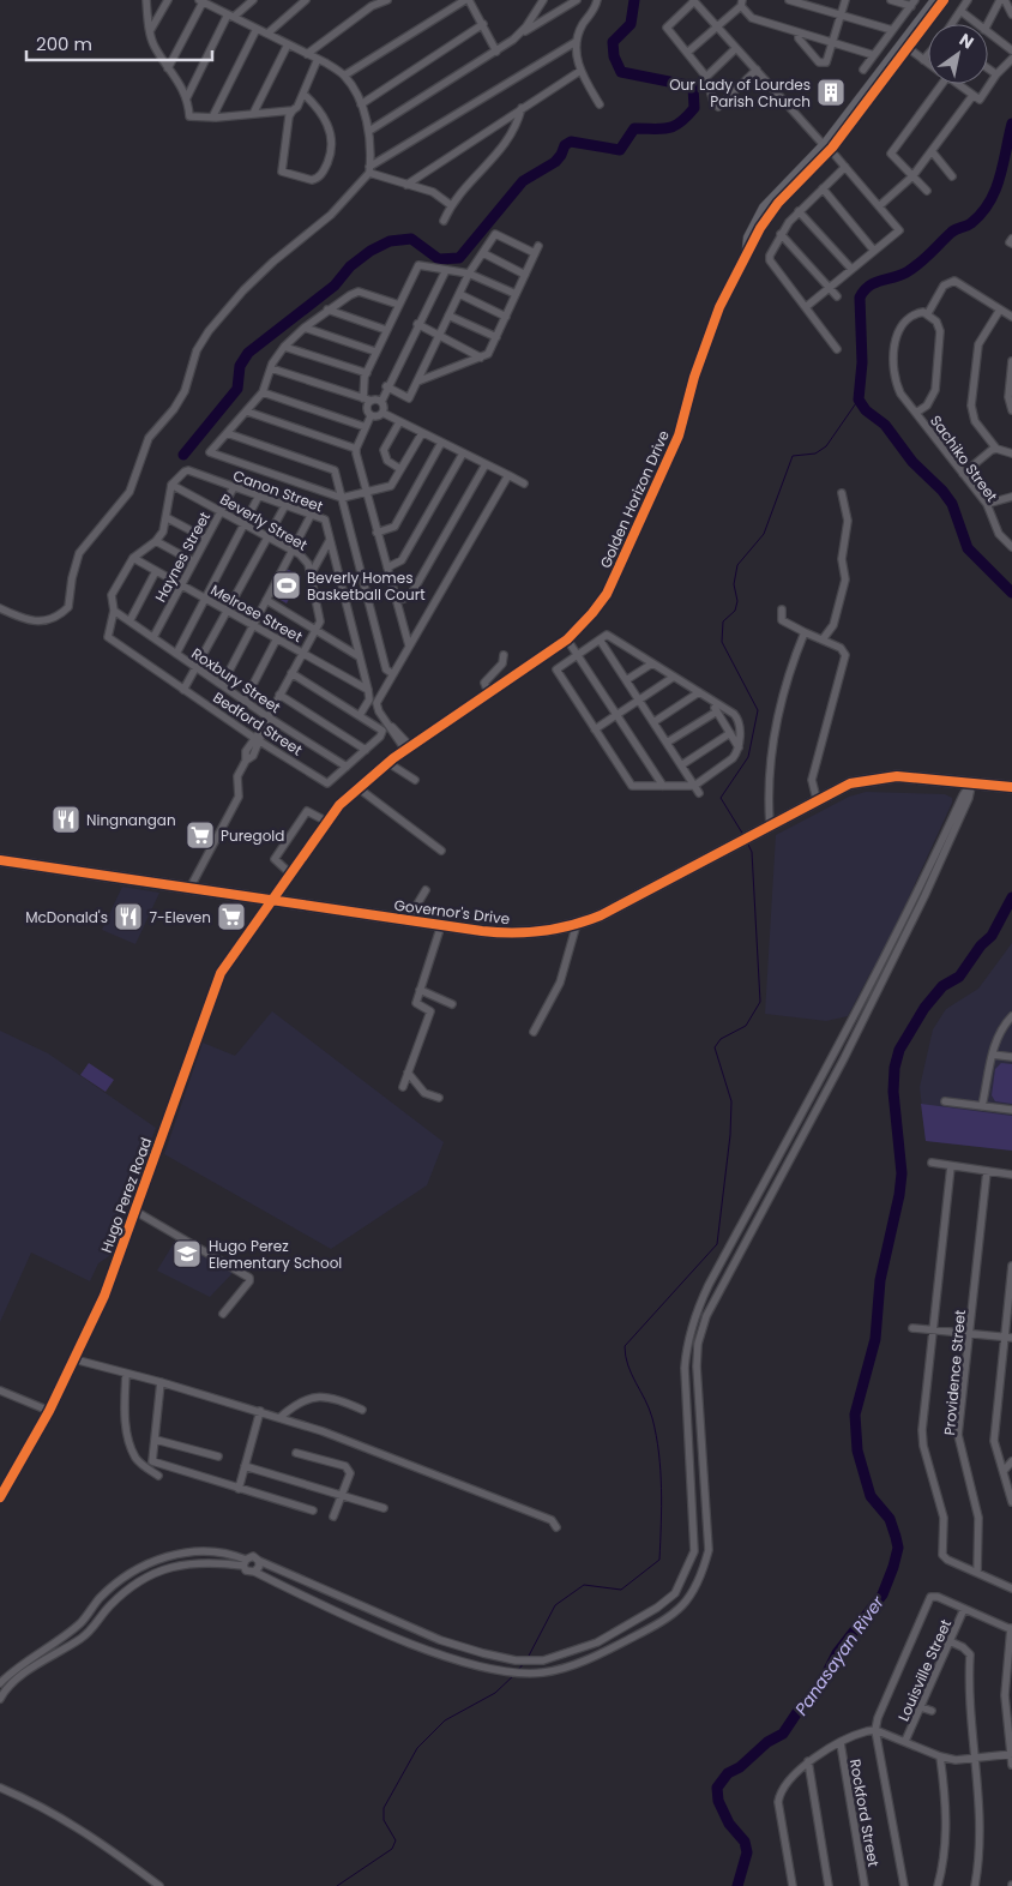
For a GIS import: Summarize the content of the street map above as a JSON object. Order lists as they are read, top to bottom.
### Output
{
  "streets": {
    "main road": ["Governor's Drive"],
    "street": [
      "Sachiko Street",
      "Canon Street",
      "Golden Horizon Drive",
      "Beverly Street",
      "Haynes Street",
      "Melrose Street",
      "Roxbury Street",
      "Bedford Street",
      "Hugo Perez Road",
      "Providence Street",
      "Louisville Street",
      "Rockford Street"
    ]
  },
  "crossings": [
    ["Canon Street", "Beverly Street"],
    ["Canon Street", "Haynes Street"],
    ["Canon Street", "Melrose Street"],
    ["Golden Horizon Drive", "Governor's Drive"],
    ["Golden Horizon Drive", "Hugo Perez Road"],
    ["Beverly Street", "Haynes Street"],
    ["Beverly Street", "Melrose Street"],
    ["Beverly Street", "Roxbury Street"],
    ["Beverly Street", "Bedford Street"],
    ["Beverly Street", "Governor's Drive"],
    ["Haynes Street", "Melrose Street"],
    ["Haynes Street", "Roxbury Street"],
    ["Roxbury Street", "Bedford Street"],
    ["Governor's Drive", "Hugo Perez Road"]
  ],
  "water": ["Panasayan River"],
  "places": {
    "building": ["Our Lady of Lourdes Parish Church"],
    "sports": ["Beverly Homes Basketball Court"],
    "restaurant": ["Ningnangan", "McDonald's"],
    "supermarket": ["Puregold", "7-Eleven"],
    "school or university": ["Hugo Perez Elementary School"]
  },
  "scale_bar": "200 m",
  "north": "top right"
}
